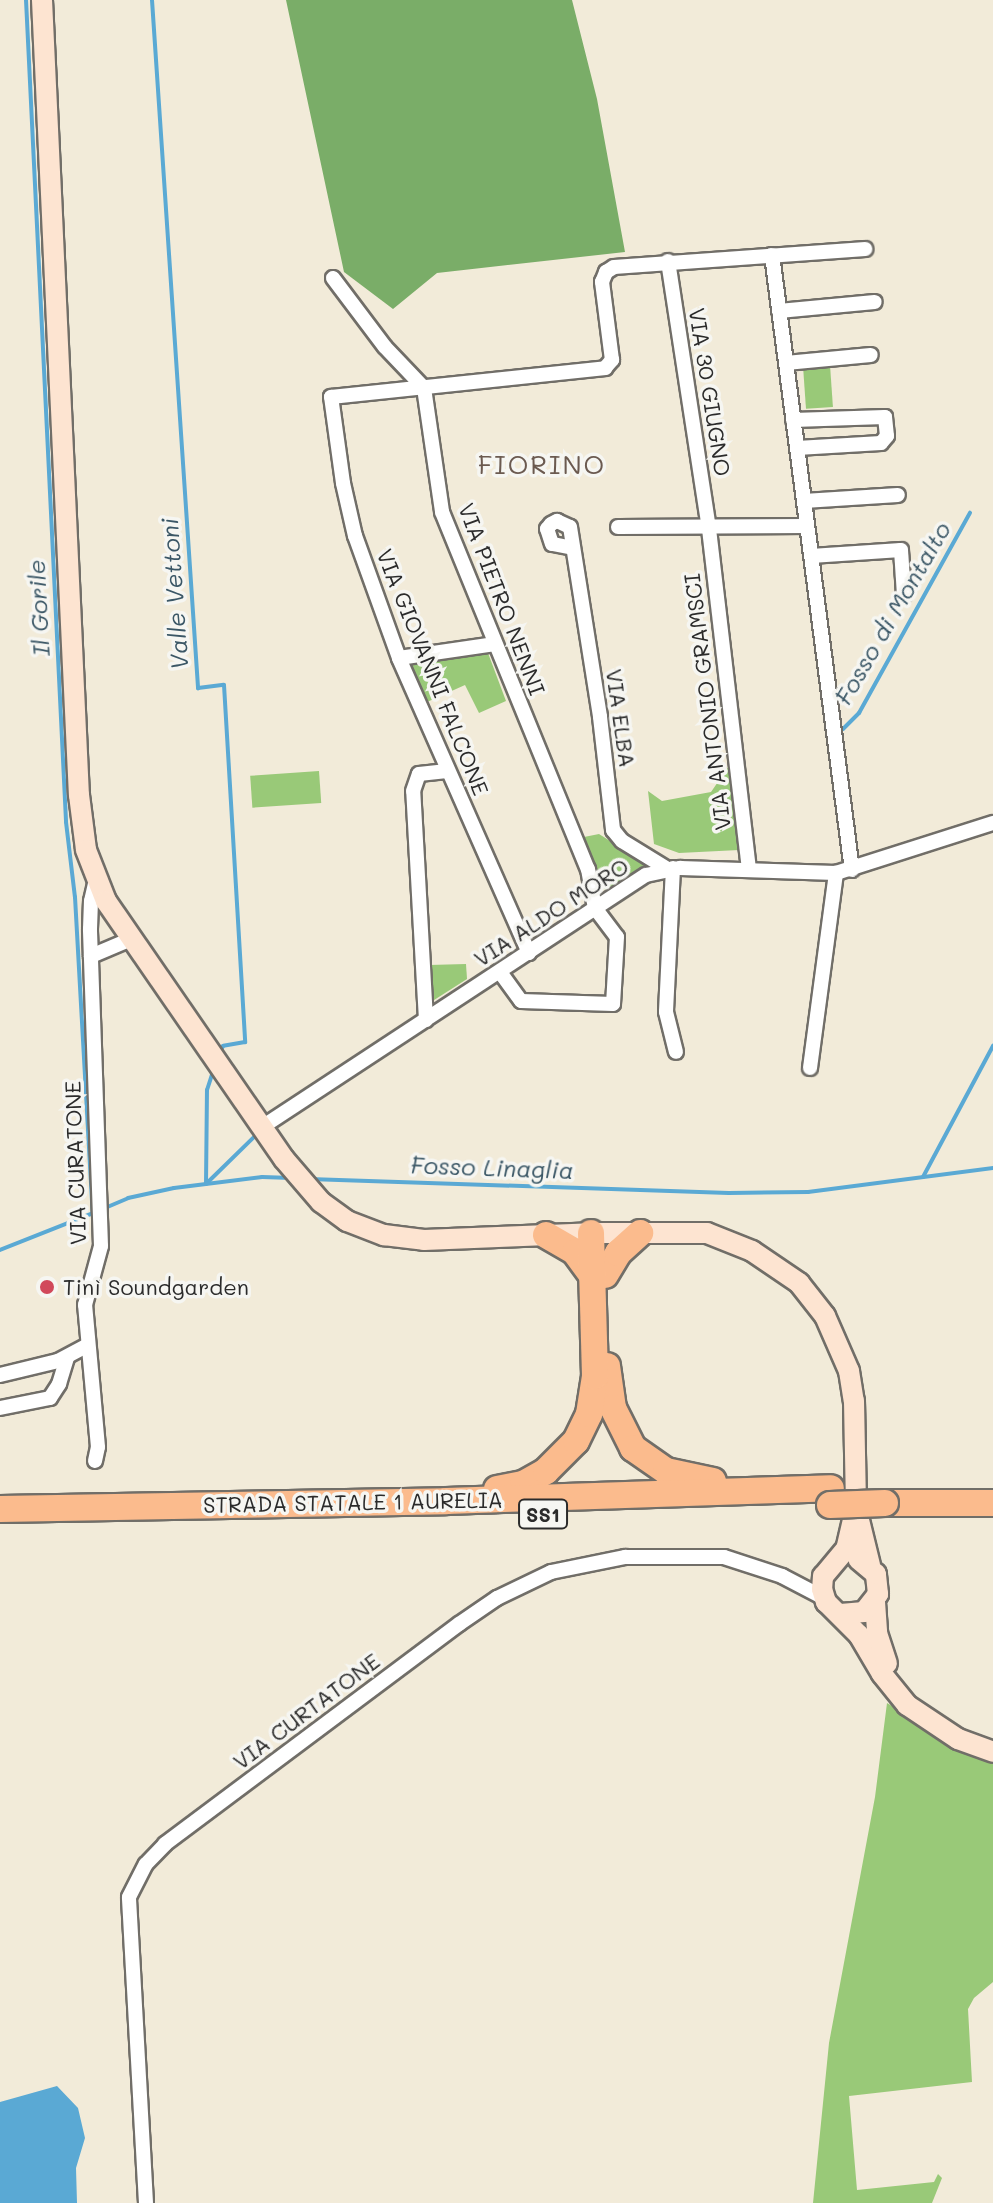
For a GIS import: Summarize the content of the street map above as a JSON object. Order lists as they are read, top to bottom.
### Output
{
  "streets": {
    "highway": ["STRADA STATALE 1 AURELIA", "SS1"],
    "street": [
      "VIA 30 GIUGNO",
      "VIA PIETRO NENNI",
      "VIA GIOVANNI FALCONE",
      "VIA ANTONIO GRAMSCI",
      "VIA ELBA",
      "VIA ALDO MORO",
      "VIA CURATONE",
      "VIA CURTATONE"
    ]
  },
  "crossings": [
    ["VIA 30 GIUGNO", "VIA ANTONIO GRAMSCI"],
    ["VIA PIETRO NENNI", "VIA GIOVANNI FALCONE"],
    ["VIA PIETRO NENNI", "VIA ALDO MORO"],
    ["VIA GIOVANNI FALCONE", "VIA ALDO MORO"],
    ["VIA ANTONIO GRAMSCI", "VIA ALDO MORO"],
    ["VIA ELBA", "VIA ALDO MORO"]
  ],
  "districts": ["FIORINO"],
  "water": [
    "Valle Vettoni",
    "Il Gorile",
    "Fosso di Montalto",
    "Fosso Linaglia"
  ],
  "places": ["Tinì Soundgarden"]
}
